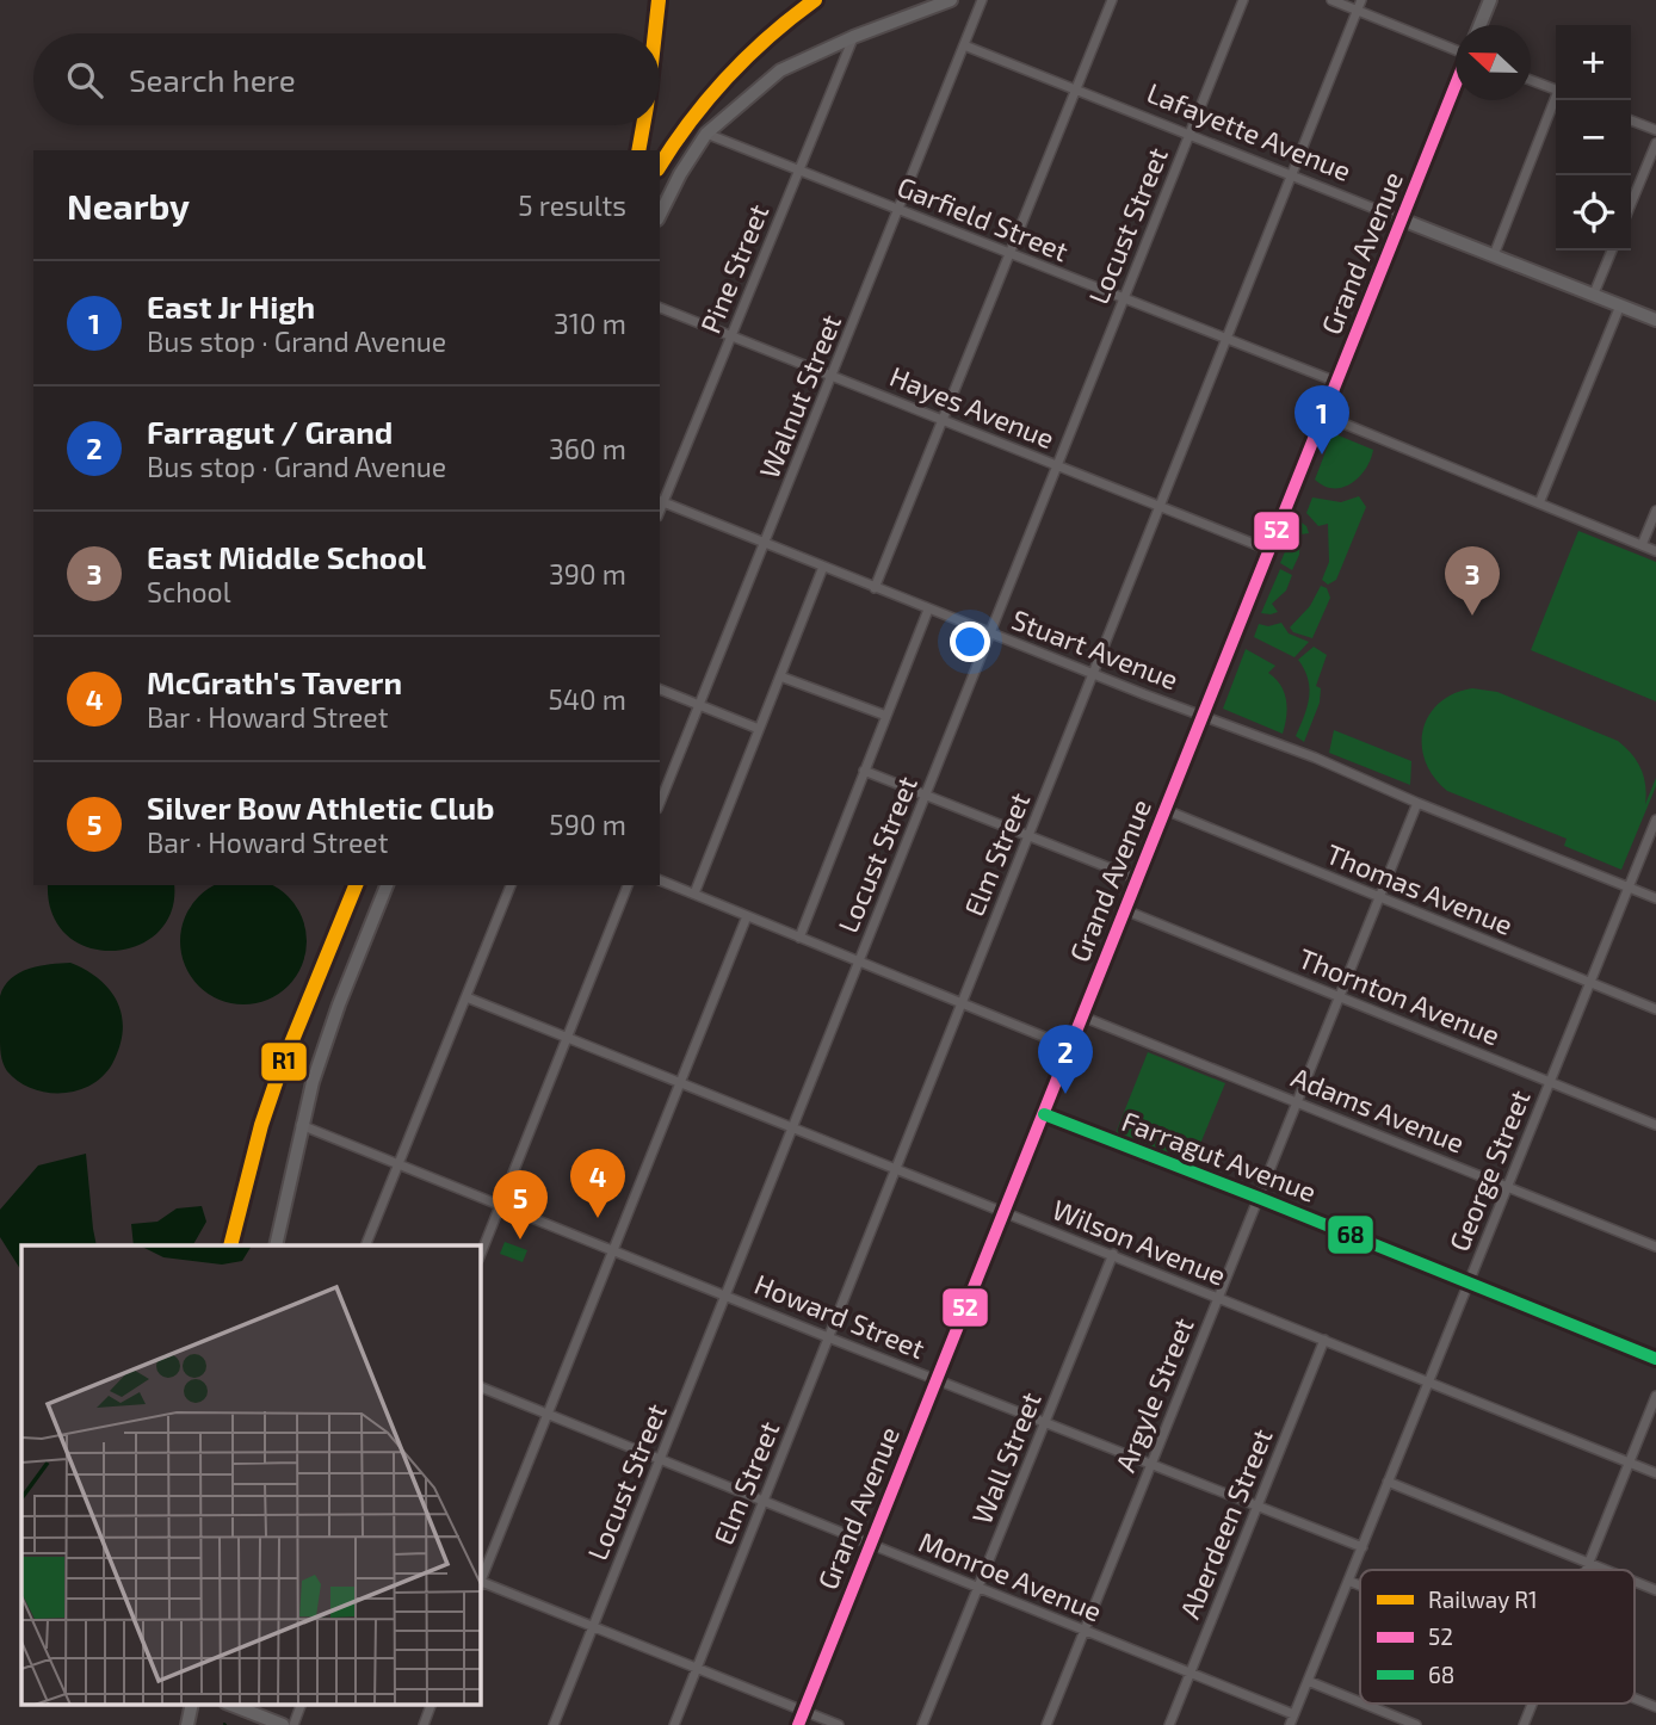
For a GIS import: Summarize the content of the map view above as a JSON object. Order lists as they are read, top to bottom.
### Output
{
  "streets": {
    "main road": ["Lafayette Avenue", "Grand Avenue", "Farragut Avenue"],
    "street": [
      "Garfield Street",
      "Locust Street",
      "Pine Street",
      "Walnut Street",
      "Hayes Avenue",
      "Stuart Avenue",
      "Elm Street",
      "Thomas Avenue",
      "Thornton Avenue",
      "Adams Avenue",
      "George Street",
      "Wilson Avenue",
      "Howard Street",
      "Argyle Street",
      "Wall Street",
      "Aberdeen Street",
      "Monroe Avenue"
    ]
  },
  "crossings": [
    ["Lafayette Avenue", "Locust Street"],
    ["Lafayette Avenue", "Grand Avenue"],
    ["Lafayette Avenue", "Walnut Street"],
    ["Lafayette Avenue", "Elm Street"],
    ["Garfield Street", "Locust Street"],
    ["Garfield Street", "Grand Avenue"],
    ["Garfield Street", "Pine Street"],
    ["Garfield Street", "Walnut Street"],
    ["Garfield Street", "Elm Street"],
    ["Locust Street", "Hayes Avenue"],
    ["Locust Street", "Stuart Avenue"],
    ["Locust Street", "Wilson Avenue"],
    ["Locust Street", "Howard Street"],
    ["Locust Street", "Monroe Avenue"],
    ["Grand Avenue", "Hayes Avenue"],
    ["Grand Avenue", "Stuart Avenue"],
    ["Grand Avenue", "Thomas Avenue"],
    ["Grand Avenue", "Thornton Avenue"],
    ["Grand Avenue", "Adams Avenue"],
    ["Grand Avenue", "Farragut Avenue"],
    ["Grand Avenue", "Wilson Avenue"],
    ["Grand Avenue", "Howard Street"],
    ["Grand Avenue", "Monroe Avenue"],
    ["Pine Street", "Hayes Avenue"],
    ["Pine Street", "Stuart Avenue"],
    ["Walnut Street", "Hayes Avenue"],
    ["Walnut Street", "Stuart Avenue"],
    ["Hayes Avenue", "Elm Street"],
    ["Stuart Avenue", "Elm Street"],
    ["Stuart Avenue", "George Street"],
    ["Stuart Avenue", "Argyle Street"],
    ["Elm Street", "Wilson Avenue"],
    ["Elm Street", "Howard Street"],
    ["Elm Street", "Monroe Avenue"],
    ["Thomas Avenue", "George Street"],
    ["Thomas Avenue", "Argyle Street"],
    ["Thornton Avenue", "George Street"],
    ["Thornton Avenue", "Argyle Street"],
    ["Adams Avenue", "George Street"],
    ["Adams Avenue", "Argyle Street"],
    ["Farragut Avenue", "George Street"],
    ["Farragut Avenue", "Argyle Street"],
    ["George Street", "Wilson Avenue"],
    ["George Street", "Howard Street"],
    ["George Street", "Monroe Avenue"],
    ["Wilson Avenue", "Argyle Street"],
    ["Wilson Avenue", "Wall Street"],
    ["Wilson Avenue", "Aberdeen Street"],
    ["Howard Street", "Argyle Street"],
    ["Howard Street", "Wall Street"],
    ["Howard Street", "Aberdeen Street"],
    ["Argyle Street", "Monroe Avenue"],
    ["Wall Street", "Monroe Avenue"],
    ["Aberdeen Street", "Monroe Avenue"]
  ],
  "lines": ["rail line R1", "transit line 52", "transit line 68"],
  "legend": ["Railway R1", "52", "68"],
  "north": "left",
  "page": {
    "map_buttons": ["+", "−"],
    "search": "Search here",
    "heading": ["Nearby", "5 results"],
    "list": [
      {
        "mark": "1",
        "name": "East Jr High",
        "note": "Bus stop · Grand Avenue",
        "value": "310 m"
      },
      {
        "mark": "2",
        "name": "Farragut / Grand",
        "note": "Bus stop · Grand Avenue",
        "value": "360 m"
      },
      {
        "mark": "3",
        "name": "East Middle School",
        "note": "School",
        "value": "390 m"
      },
      {
        "mark": "4",
        "name": "McGrath's Tavern",
        "note": "Bar · Howard Street",
        "value": "540 m"
      },
      {
        "mark": "5",
        "name": "Silver Bow Athletic Club",
        "note": "Bar · Howard Street",
        "value": "590 m"
      }
    ],
    "pins": [
      "1",
      "3",
      "2",
      "4",
      "5"
    ]
  }
}
